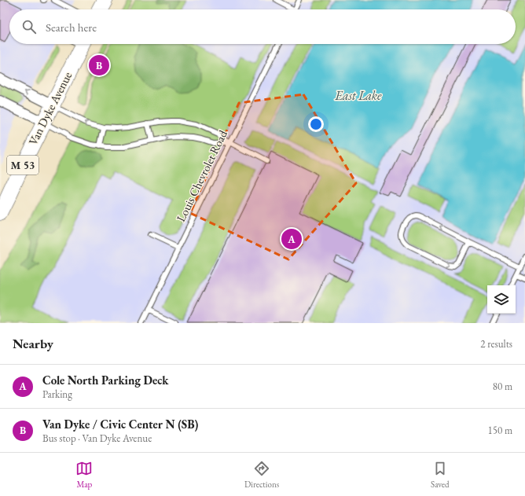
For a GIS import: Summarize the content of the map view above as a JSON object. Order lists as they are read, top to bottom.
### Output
{
  "streets": {
    "main road": ["Van Dyke Avenue", "M 53"],
    "lane": ["Louis Chevrolet Road"]
  },
  "water": ["East Lake"],
  "page": {
    "search": "Search here",
    "pins": ["B", "A"],
    "heading": ["Nearby", "2 results"],
    "list": [
      {
        "mark": "A",
        "name": "Cole North Parking Deck",
        "note": "Parking",
        "value": "80 m"
      },
      {
        "mark": "B",
        "name": "Van Dyke / Civic Center N (SB)",
        "note": "Bus stop · Van Dyke Avenue",
        "value": "150 m"
      }
    ],
    "nav": ["Map", "Directions", "Saved"]
  }
}
